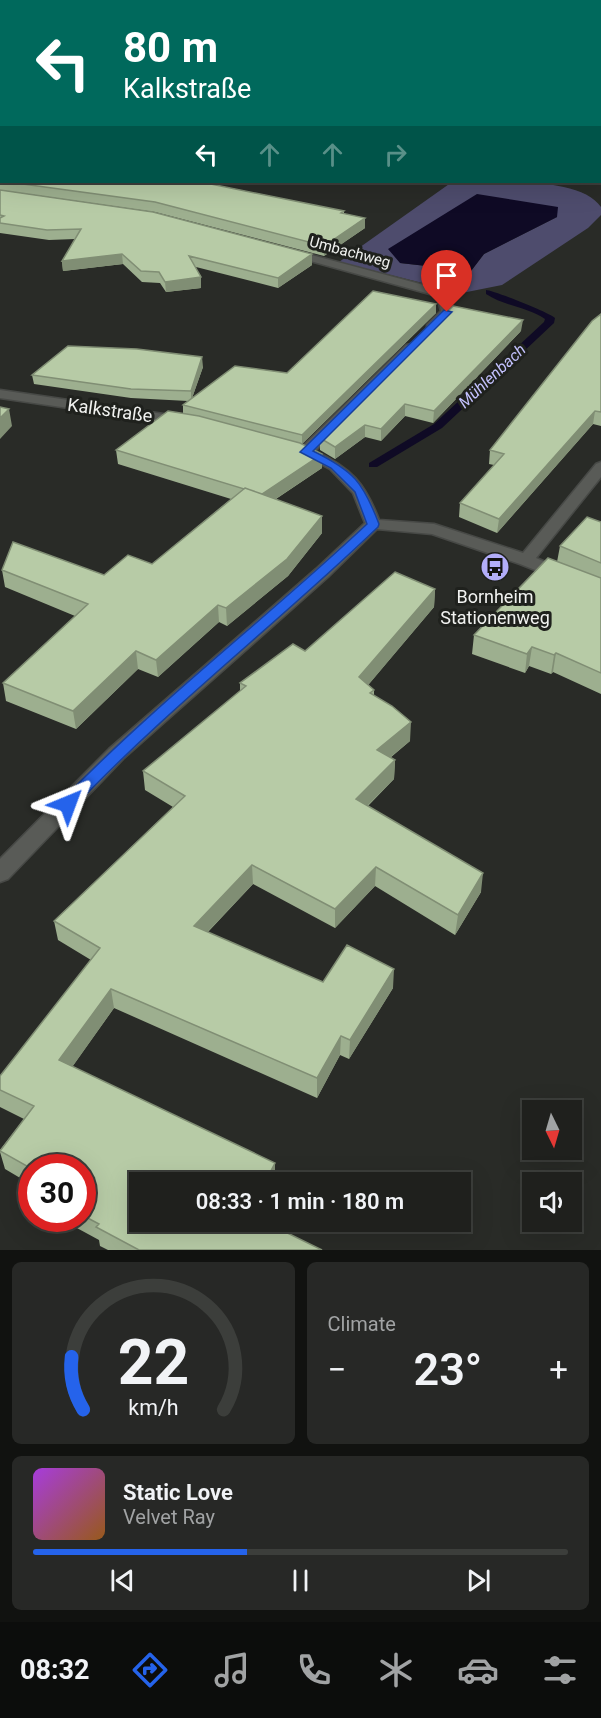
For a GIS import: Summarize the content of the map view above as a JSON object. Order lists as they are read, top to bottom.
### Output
{
  "streets": {
    "street": ["Umbachweg", "Kalkstraße"]
  },
  "water": ["Mühlenbach"],
  "places": {
    "bus stop": ["Bornheim Stationenweg"]
  },
  "north": "bottom",
  "page": {
    "turn": ["80 m", "Kalkstraße"],
    "limit": "30",
    "trip": "08:33 · 1 min · 180 m",
    "tile": "Climate",
    "heat": ["−", "23°", "+"],
    "song": ["Static Love", "Velvet Ray"],
    "tabs": "08:32",
    "gauge": ["22", "km/h"]
  }
}
